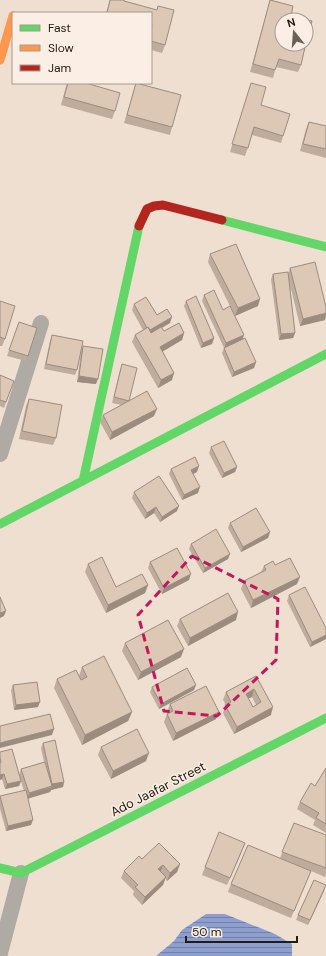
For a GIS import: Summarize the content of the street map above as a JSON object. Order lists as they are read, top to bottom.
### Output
{
  "streets": {
    "main road": ["Ado Jaafar Street"]
  },
  "legend": ["Fast", "Slow", "Jam"],
  "scale_bar": "50 m",
  "north": "top"
}
